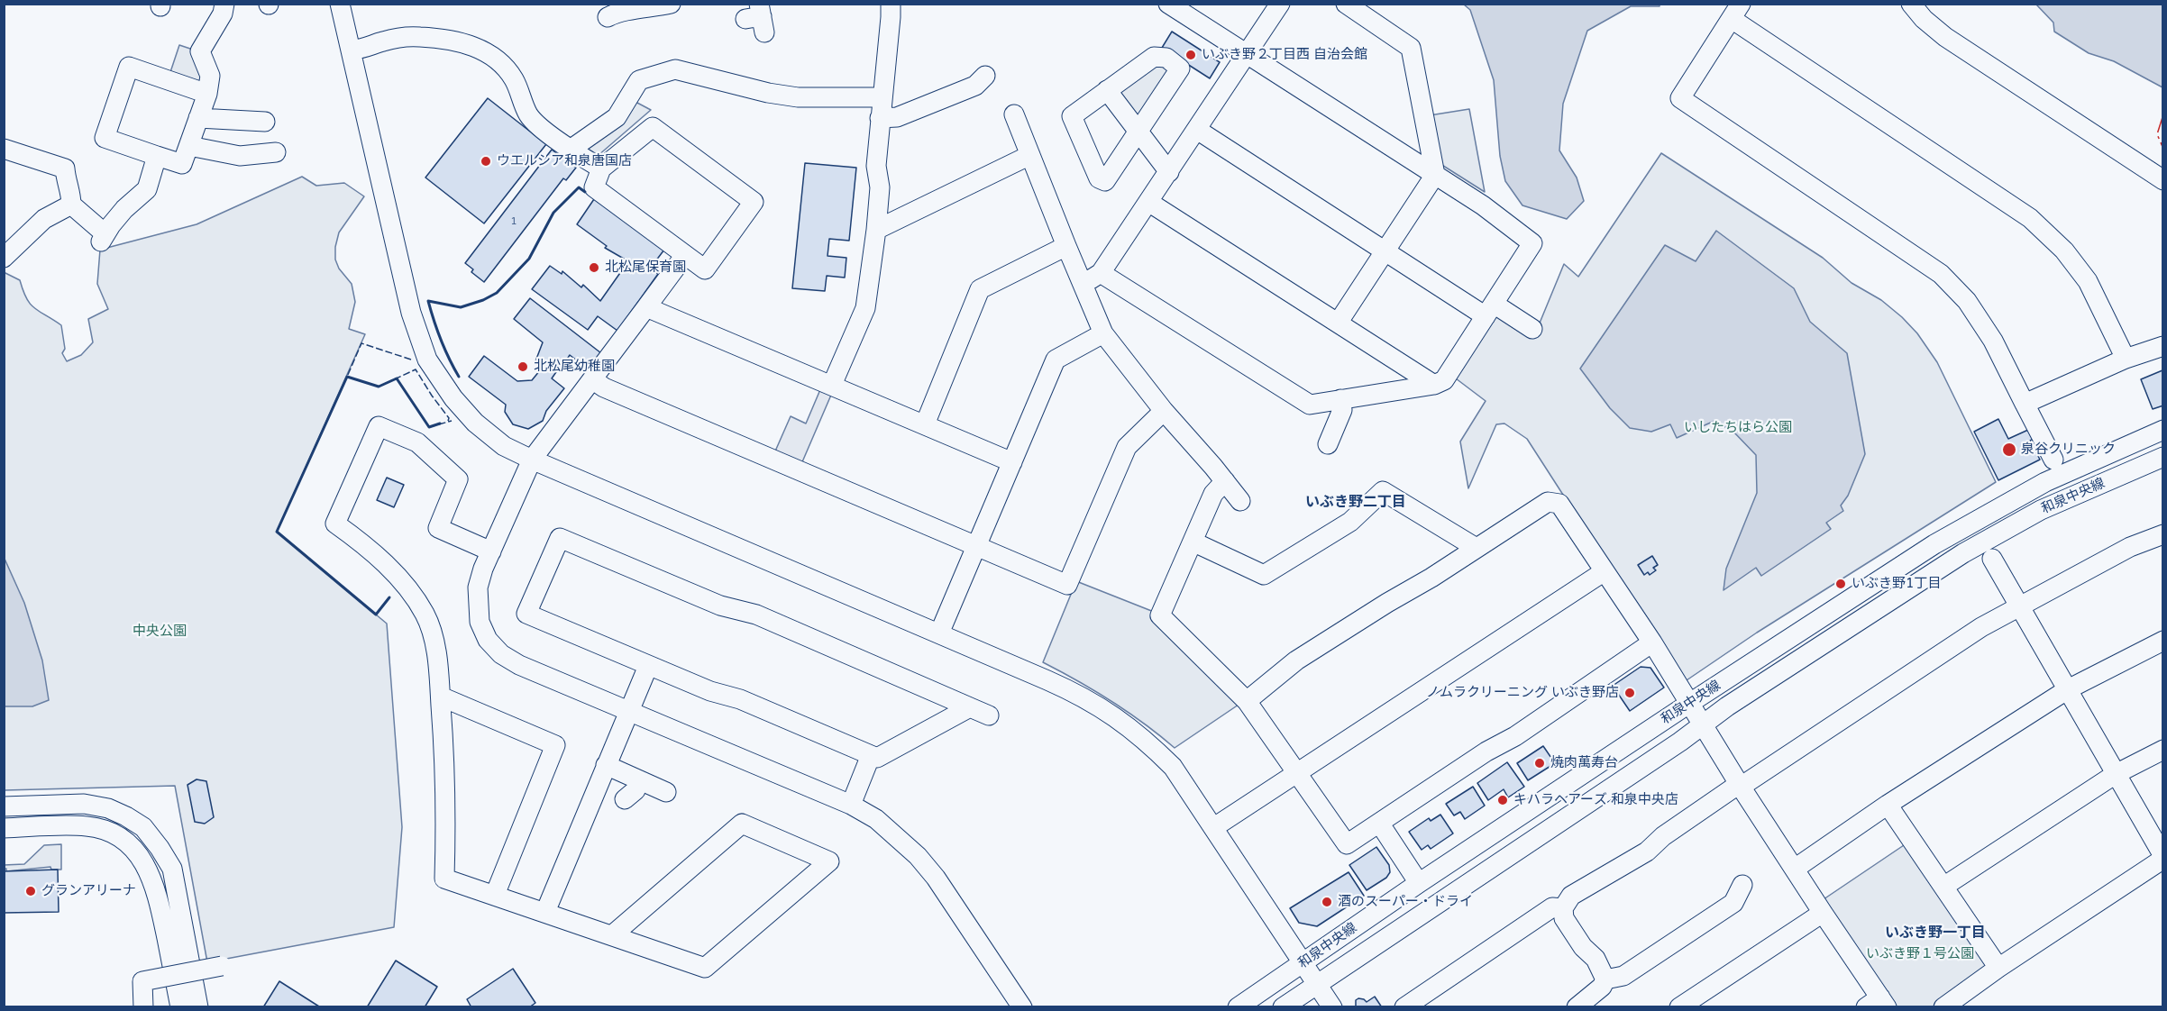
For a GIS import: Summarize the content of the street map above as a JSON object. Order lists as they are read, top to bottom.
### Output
{
  "streets": {
    "street": ["和泉中央線"]
  },
  "districts": ["いぶき野二丁目", "いぶき野一丁目"],
  "parks": ["いしたちはら公園", "中央公園", "いぶき野１号公園"],
  "places": [
    "いぶき野２丁目西 自治会館",
    "ウエルシア和泉唐国店",
    "北松尾保育園",
    "北松尾幼稚園",
    "泉谷クリニック",
    "いぶき野1丁目",
    "ノムラクリーニング いぶき野店",
    "焼肉萬寿台",
    "キハラヘアーズ 和泉中央店",
    "グランアリーナ",
    "酒のスーパー・ドライ"
  ],
  "house_numbers": ["1"]
}
